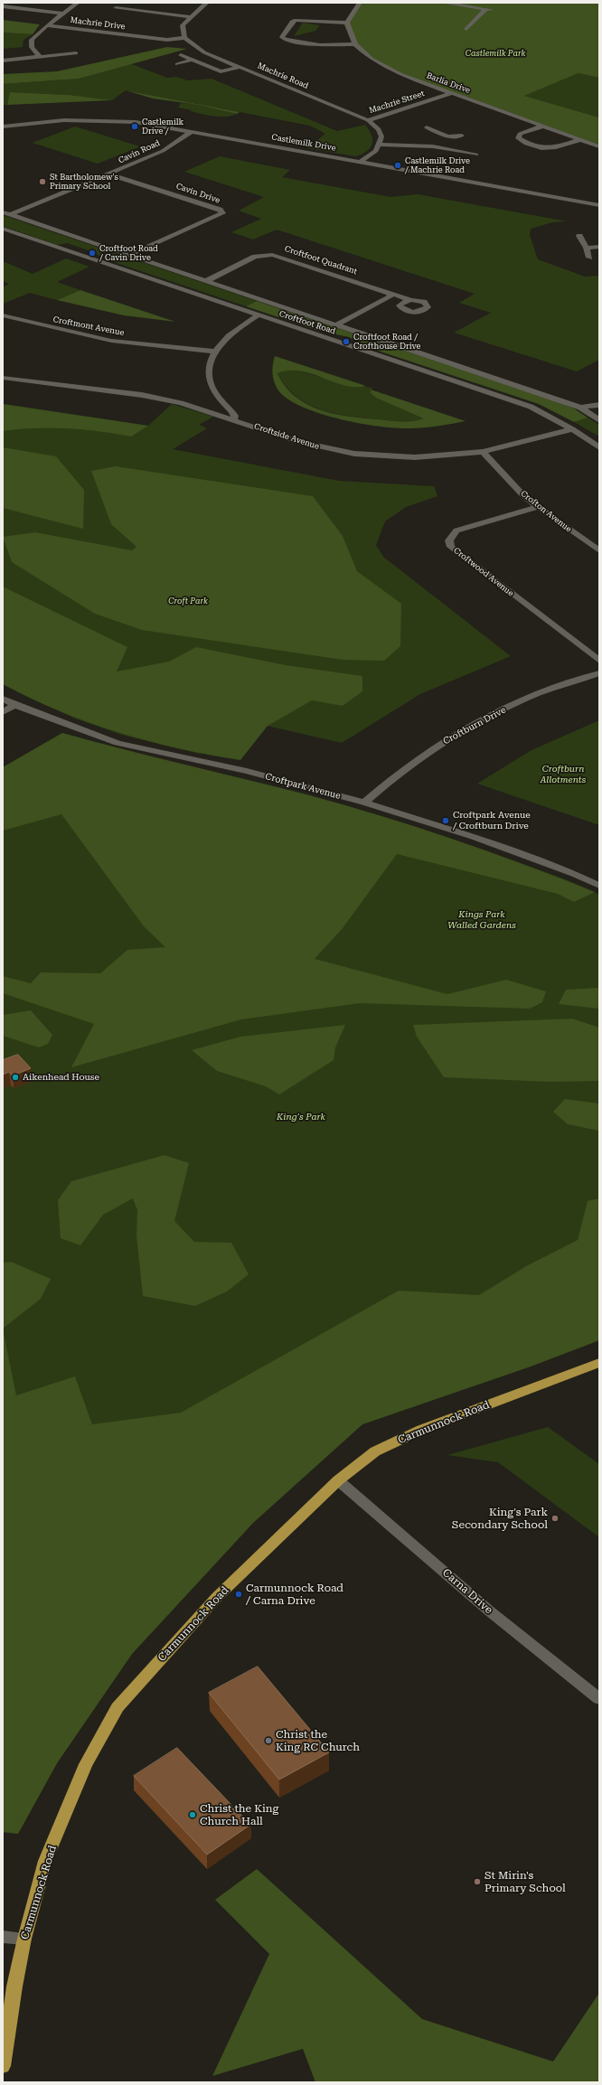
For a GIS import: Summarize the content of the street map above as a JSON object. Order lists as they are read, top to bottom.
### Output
{
  "streets": {
    "main road": ["Carmunnock Road"],
    "street": [
      "Machrie Drive",
      "Machrie Road",
      "Barlia Drive",
      "Machrie Street",
      "Castlemilk Drive",
      "Cavin Road",
      "Cavin Drive",
      "Croftfoot Quadrant",
      "Croftfoot Road",
      "Croftmont Avenue",
      "Croftside Avenue",
      "Crofton Avenue",
      "Croftwood Avenue",
      "Croftburn Drive",
      "Croftpark Avenue",
      "Carna Drive"
    ]
  },
  "crossings": [
    ["Machrie Drive", "Machrie Road"],
    ["Machrie Road", "Machrie Street"],
    ["Barlia Drive", "Machrie Street"],
    ["Castlemilk Drive", "Cavin Road"],
    ["Cavin Road", "Cavin Drive"],
    ["Cavin Road", "Croftfoot Road"],
    ["Cavin Drive", "Croftfoot Road"],
    ["Croftfoot Quadrant", "Croftfoot Road"],
    ["Croftfoot Road", "Croftside Avenue"],
    ["Croftside Avenue", "Crofton Avenue"],
    ["Crofton Avenue", "Croftwood Avenue"],
    ["Croftburn Drive", "Croftpark Avenue"],
    ["Carmunnock Road", "Carna Drive"]
  ],
  "parks": [
    "Castlemilk Park",
    "Croft Park",
    "Croftburn Allotments",
    "Kings Park Walled Gardens",
    "King's Park"
  ],
  "places": [
    "Castlemilk Drive /",
    "Castlemilk Drive / Machrie Road",
    "St Bartholomew's Primary School",
    "Croftfoot Road / Cavin Drive",
    "Croftfoot Road / Crofthouse Drive",
    "Croftpark Avenue / Croftburn Drive",
    "Aikenhead House",
    "King's Park Secondary School",
    "Carmunnock Road / Carna Drive",
    "Christ the King RC Church",
    "Christ the King Church Hall",
    "St Mirin's Primary School"
  ]
}
